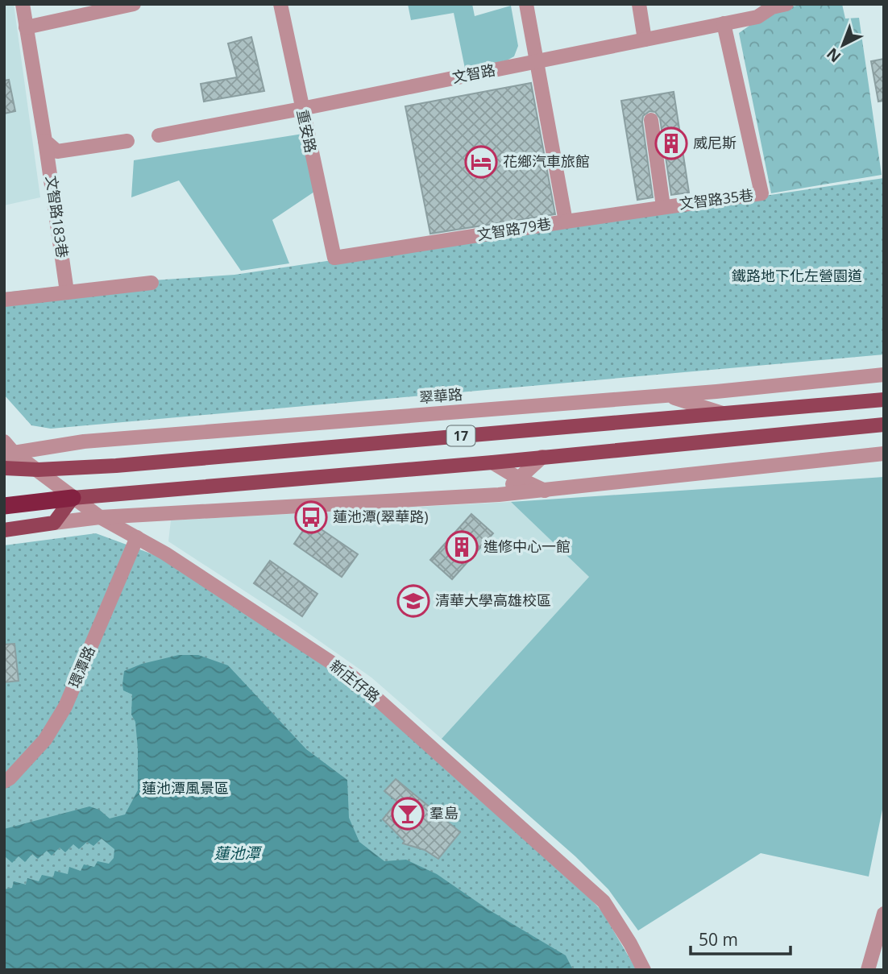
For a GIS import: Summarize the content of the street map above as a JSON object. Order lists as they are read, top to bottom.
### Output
{
  "streets": {
    "main road": ["17"],
    "street": [
      "文智路",
      "重安路",
      "文智路35巷",
      "文智路183巷",
      "文智路79巷",
      "翠華路",
      "環潭路",
      "新庄仔路"
    ]
  },
  "crossings": [
    ["文智路", "重安路"],
    ["文智路", "文智路35巷"],
    ["文智路", "文智路79巷"],
    ["重安路", "文智路79巷"],
    ["文智路35巷", "文智路79巷"],
    ["翠華路", "新庄仔路"],
    ["17", "新庄仔路"],
    ["環潭路", "新庄仔路"]
  ],
  "water": ["蓮池潭"],
  "parks": ["鐵路地下化左營園道", "蓮池潭風景區"],
  "places": {
    "building": ["威尼斯", "進修中心一館"],
    "hotel": ["花鄉汽車旅館"],
    "bus stop": ["蓮池潭(翠華路)"],
    "school or university": ["清華大學高雄校區"],
    "bar": ["羣島"]
  },
  "scale_bar": "50 m",
  "north": "bottom left"
}
